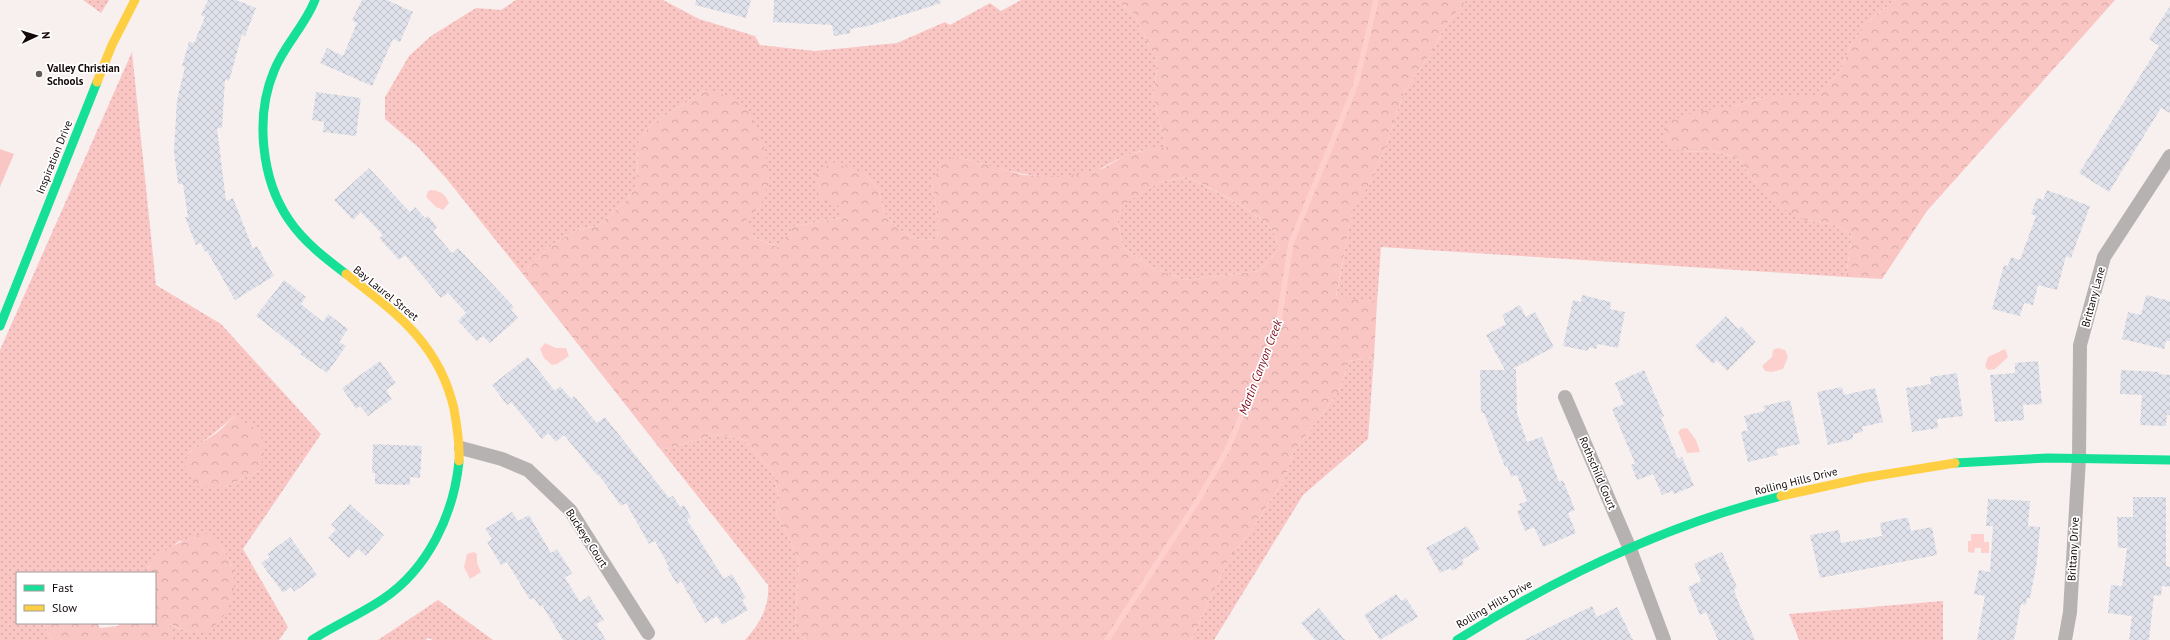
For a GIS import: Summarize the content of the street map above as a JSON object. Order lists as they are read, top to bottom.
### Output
{
  "streets": {
    "street": [
      "Inspiration Drive",
      "Bay Laurel Street",
      "Brittany Lane",
      "Rothschild Court",
      "Rolling Hills Drive",
      "Buckeye Court",
      "Brittany Drive"
    ]
  },
  "crossings": [
    ["Bay Laurel Street", "Buckeye Court"],
    ["Brittany Lane", "Rolling Hills Drive"],
    ["Brittany Lane", "Brittany Drive"],
    ["Rothschild Court", "Rolling Hills Drive"],
    ["Rolling Hills Drive", "Brittany Drive"]
  ],
  "water": ["Martin Canyon Creek"],
  "places": ["Valley Christian Schools"],
  "legend": ["Fast", "Slow"],
  "north": "right"
}
